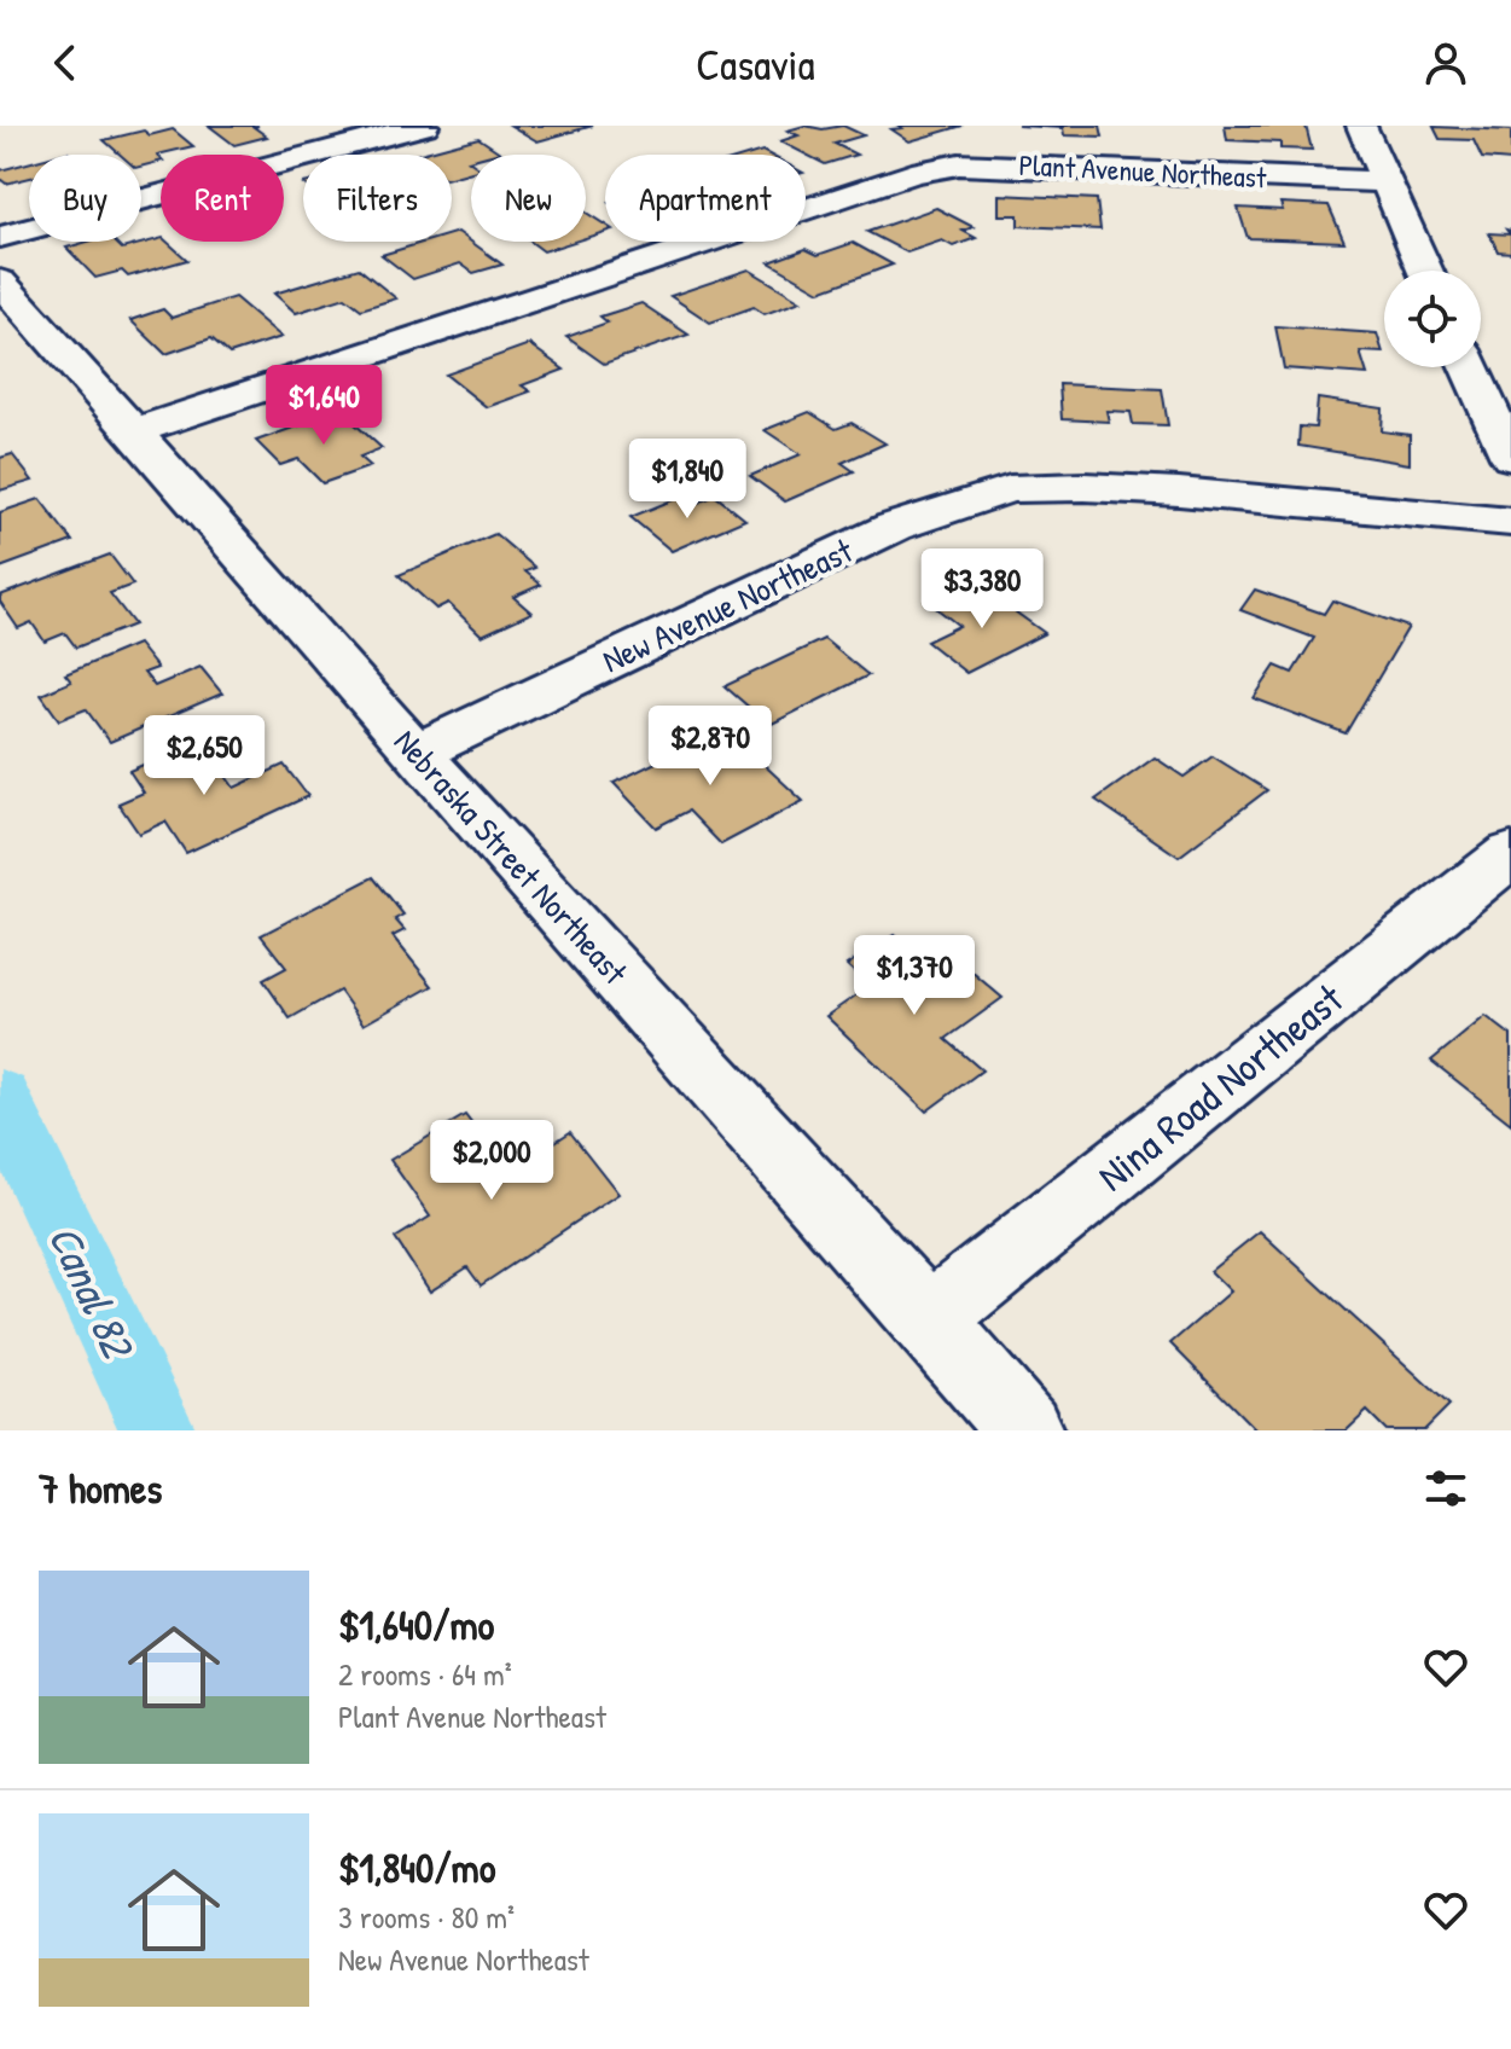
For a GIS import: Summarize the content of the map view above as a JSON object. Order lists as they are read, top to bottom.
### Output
{
  "streets": {
    "street": [
      "Plant Avenue Northeast",
      "New Avenue Northeast",
      "Nebraska Street Northeast",
      "Nina Road Northeast"
    ]
  },
  "crossings": [
    ["Plant Avenue Northeast", "Nebraska Street Northeast"],
    ["New Avenue Northeast", "Nebraska Street Northeast"],
    ["Nebraska Street Northeast", "Nina Road Northeast"]
  ],
  "water": ["Canal 82"],
  "page": {
    "header": "Casavia",
    "chip": [
      "Buy",
      "Rent",
      "Filters",
      "New",
      "Apartment"
    ],
    "price": [
      "$1,640",
      "$1,840",
      "$3,380",
      "$2,870",
      "$2,650",
      "$1,370",
      "$2,000"
    ],
    "heading": "7 homes",
    "list": [
      {
        "name": "$1,640/mo",
        "note": "2 rooms · 64 m² · Plant Avenue Northeast"
      },
      {
        "name": "$1,840/mo",
        "note": "3 rooms · 80 m² · New Avenue Northeast"
      }
    ]
  }
}
